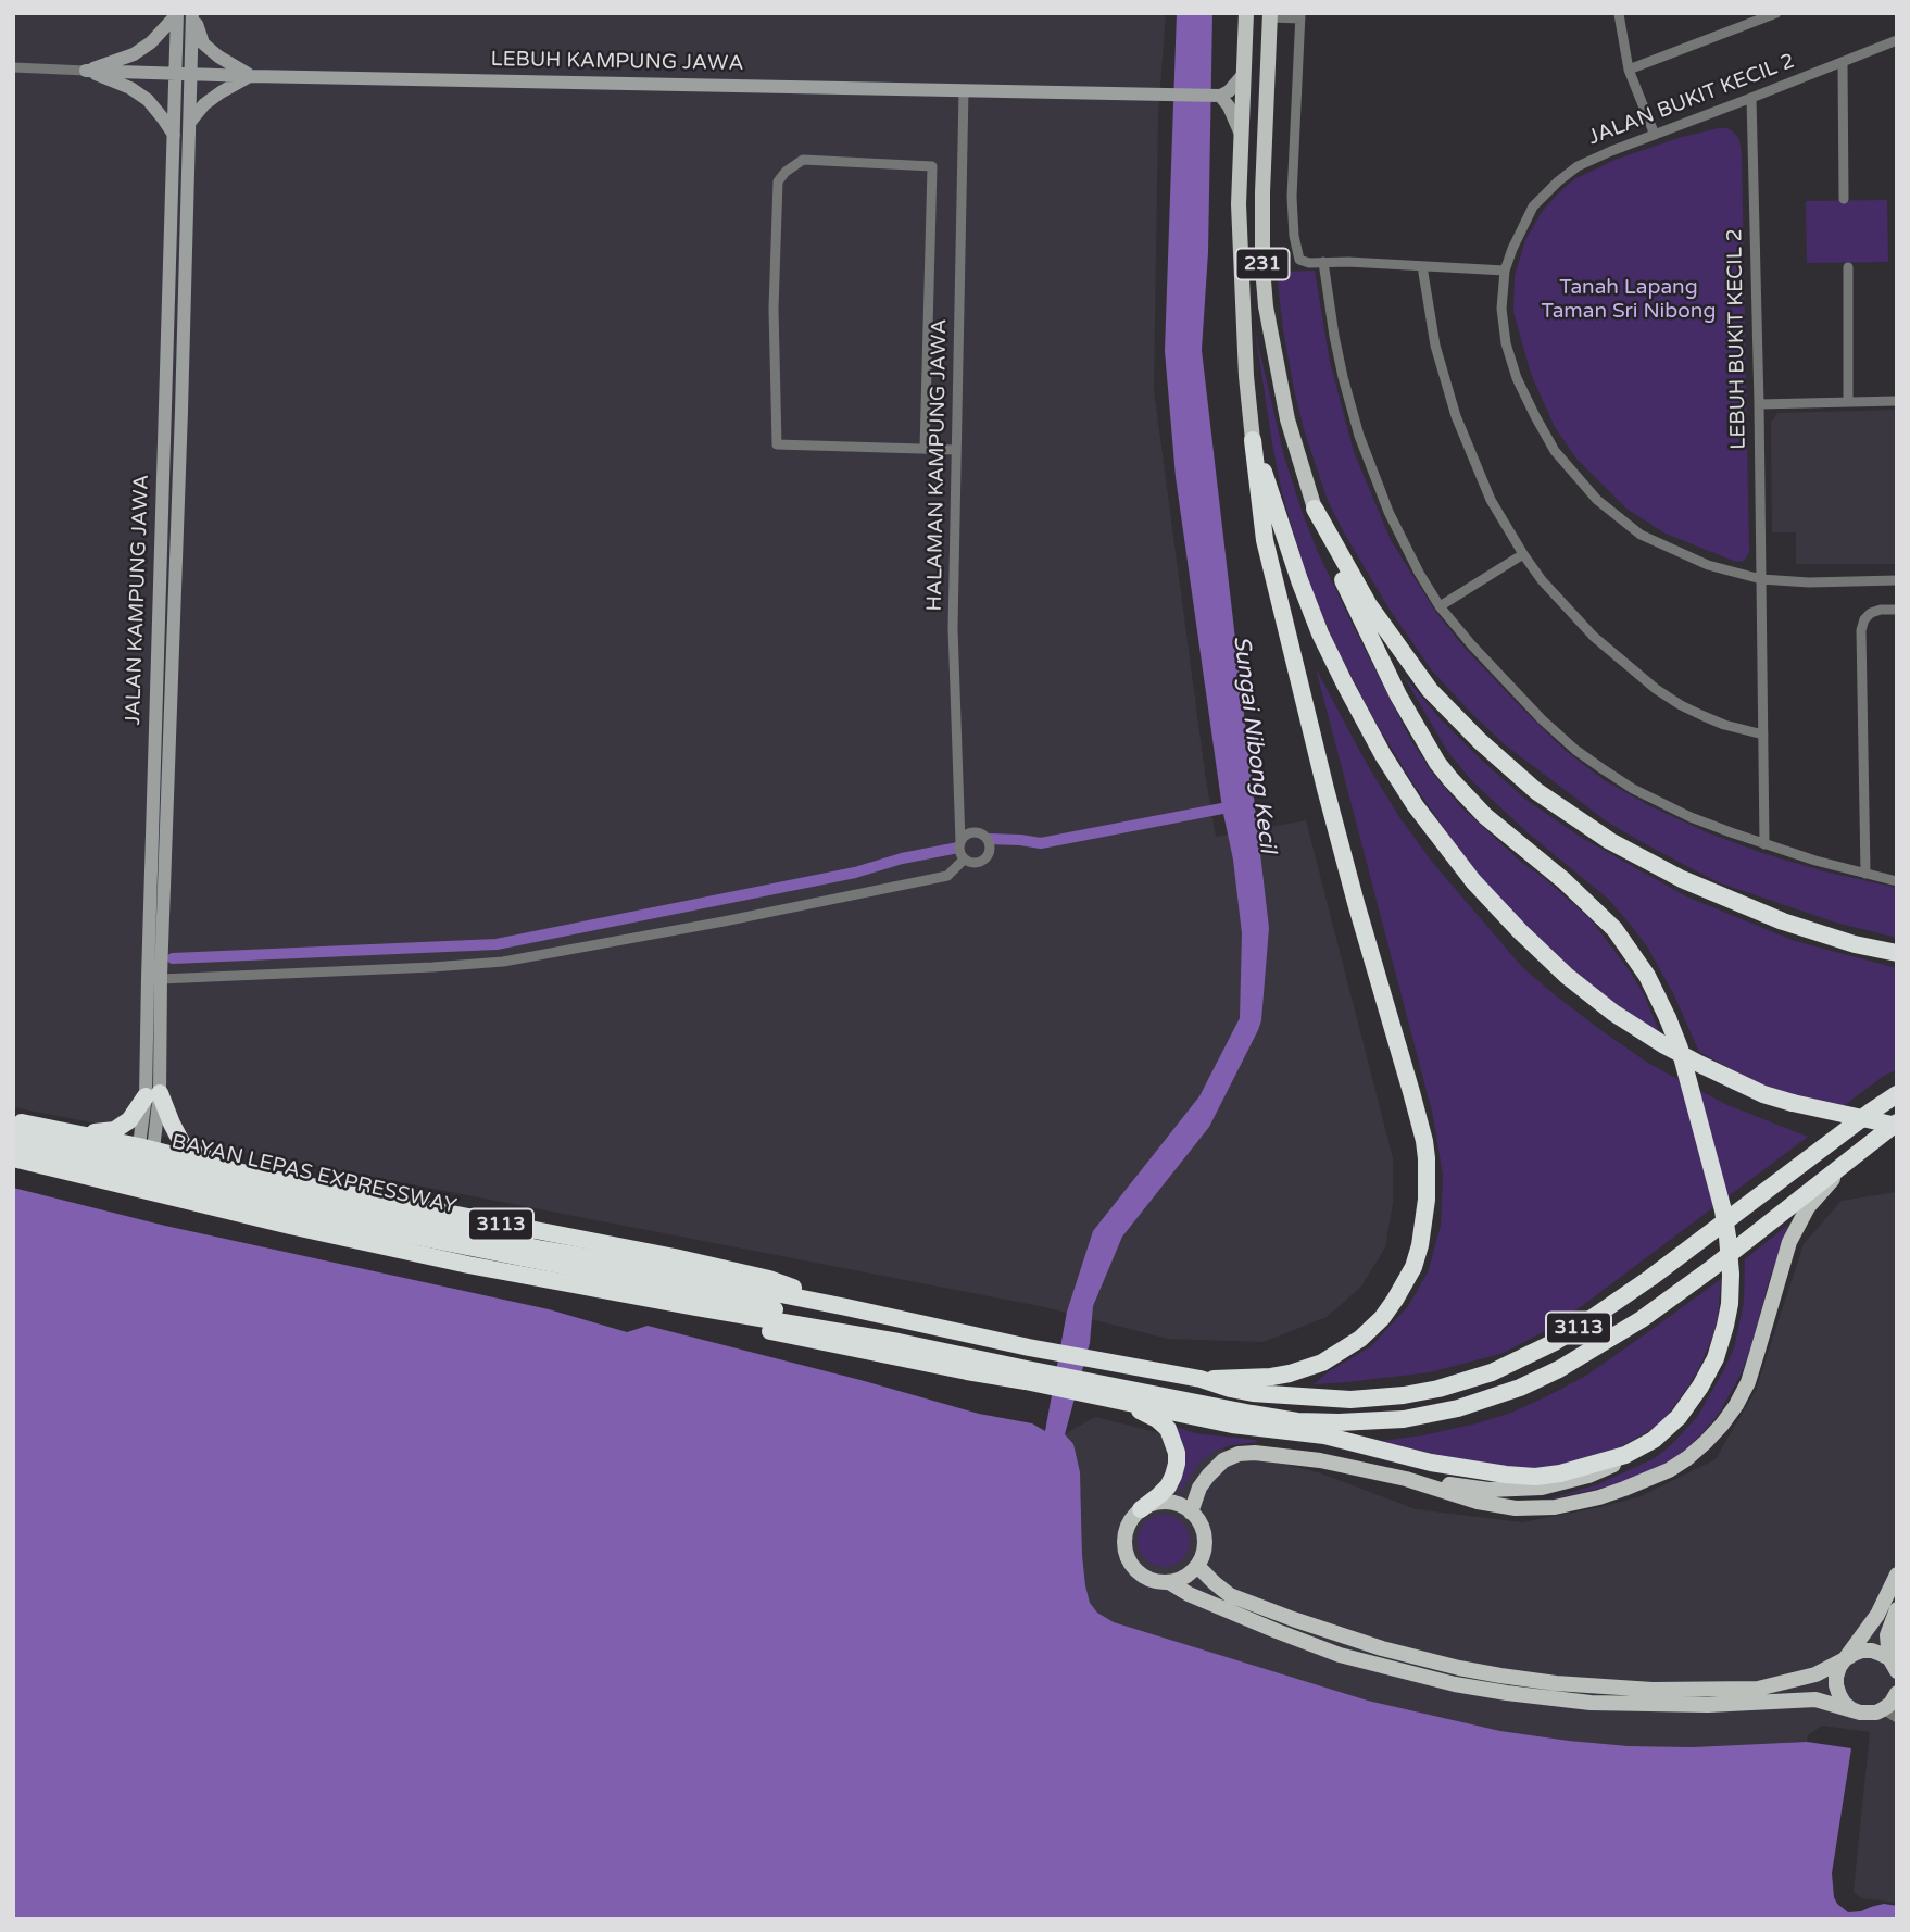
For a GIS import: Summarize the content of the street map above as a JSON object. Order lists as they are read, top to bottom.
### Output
{
  "streets": {
    "highway": ["BAYAN LEPAS EXPRESSWAY", "3113"],
    "main road": ["231"],
    "street": [
      "LEBUH KAMPUNG JAWA",
      "JALAN BUKIT KECIL 2",
      "LEBUH BUKIT KECIL 2",
      "HALAMAN KAMPUNG JAWA",
      "JALAN KAMPUNG JAWA"
    ]
  },
  "crossings": [
    ["LEBUH KAMPUNG JAWA", "HALAMAN KAMPUNG JAWA"],
    ["LEBUH KAMPUNG JAWA", "JALAN KAMPUNG JAWA"],
    ["JALAN BUKIT KECIL 2", "LEBUH BUKIT KECIL 2"],
    ["JALAN KAMPUNG JAWA", "3113"],
    ["BAYAN LEPAS EXPRESSWAY", "3113"]
  ],
  "water": ["Sungai Nibong Kecil"],
  "parks": ["Tanah Lapang Taman Sri Nibong"]
}
